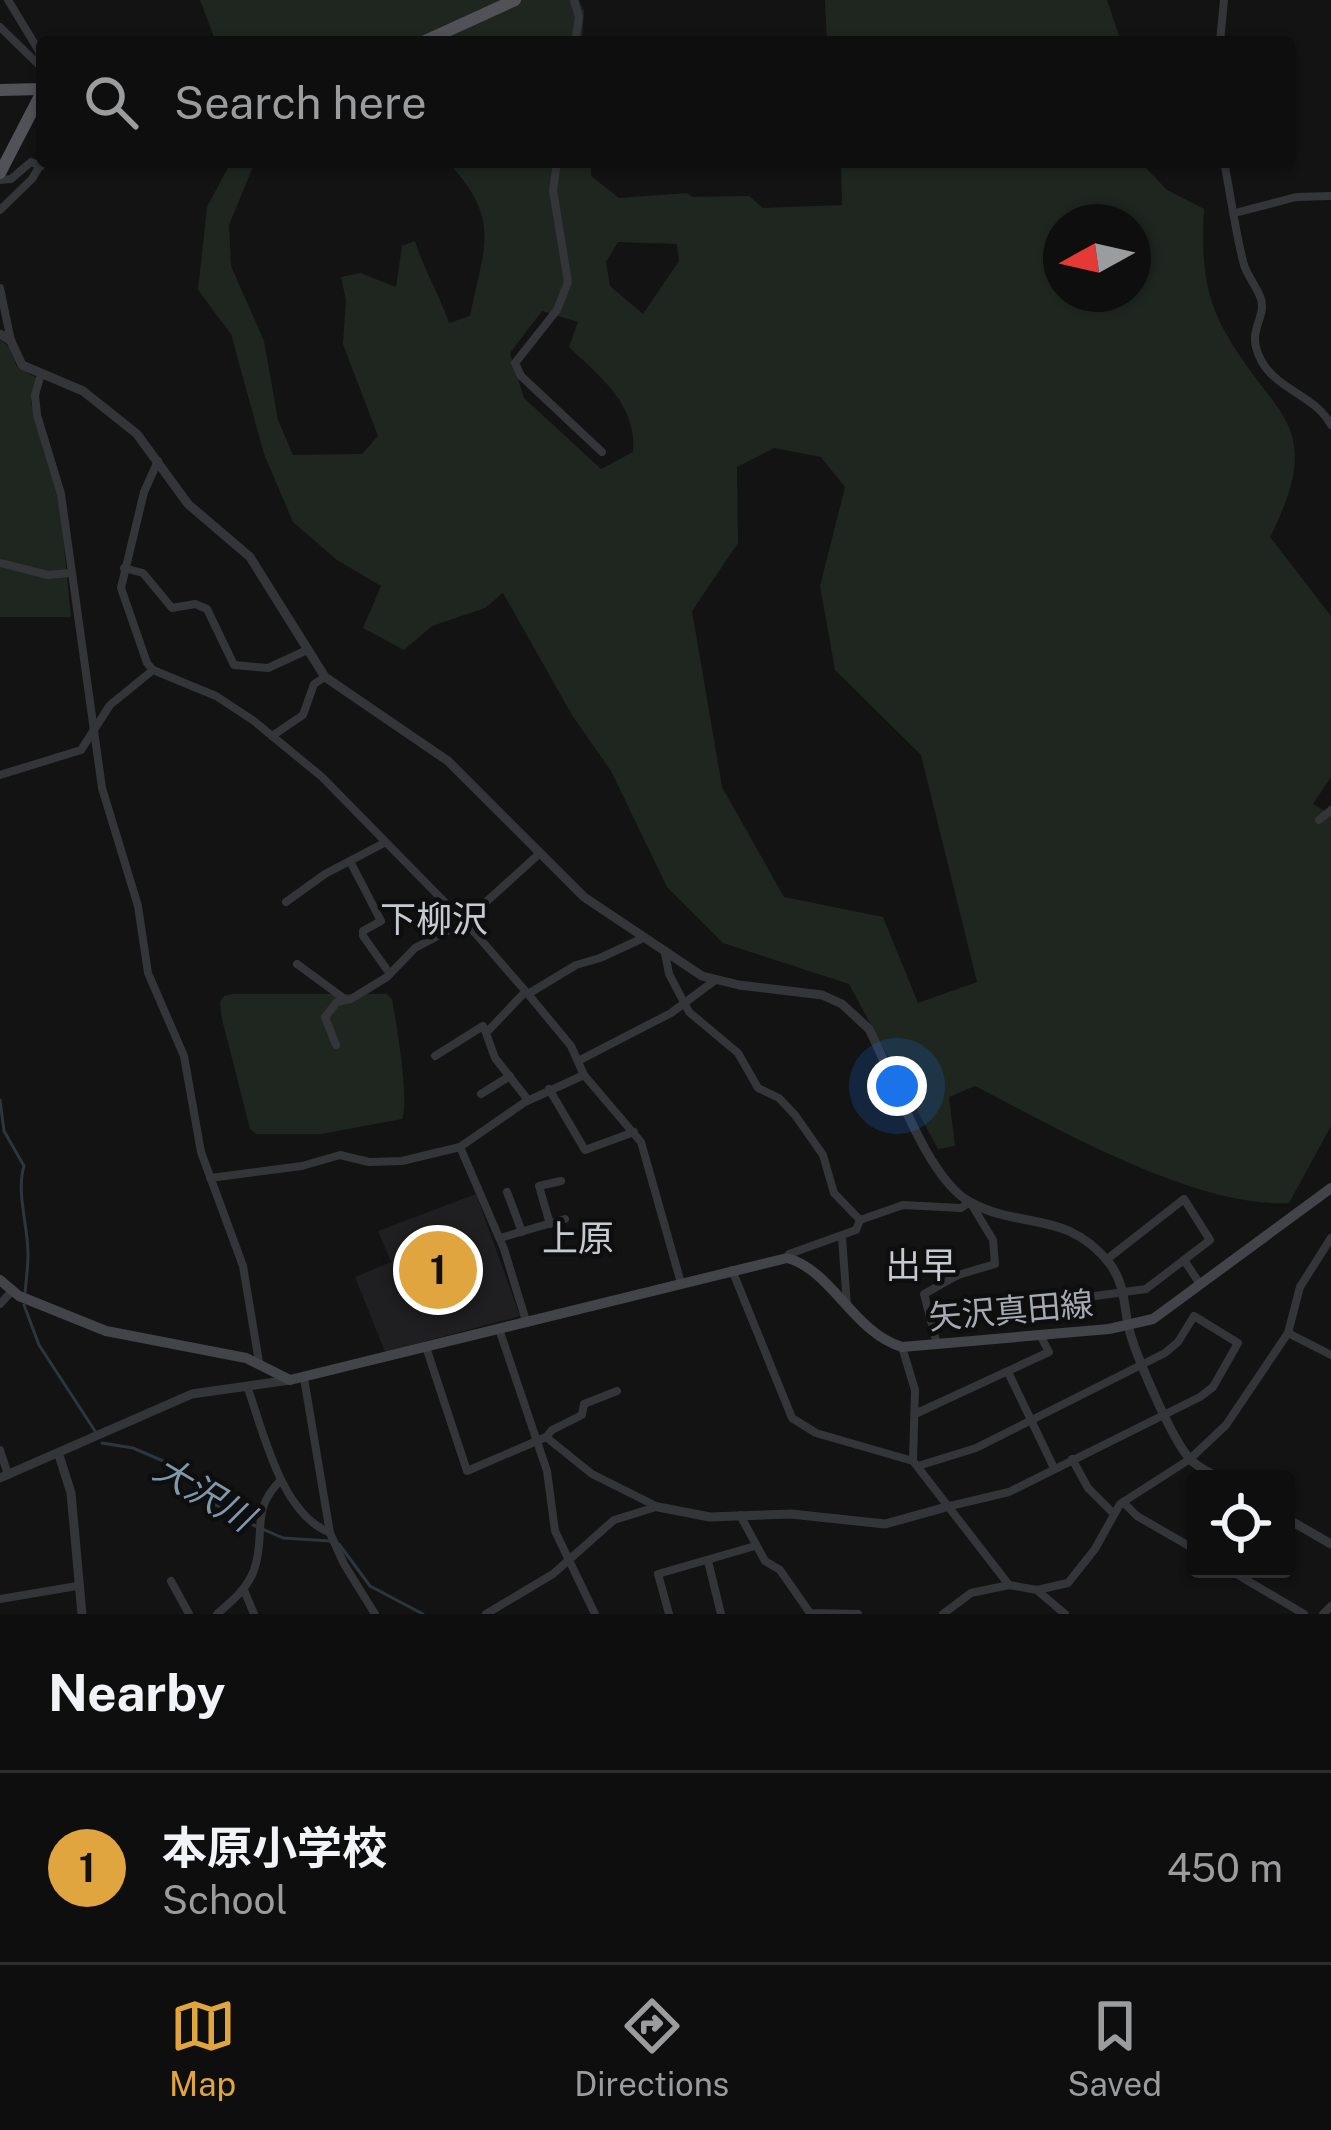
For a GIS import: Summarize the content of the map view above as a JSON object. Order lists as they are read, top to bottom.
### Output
{
  "streets": {
    "main road": ["矢沢真田線"]
  },
  "districts": ["下柳沢", "上原", "出早"],
  "water": ["大沢川"],
  "north": "left",
  "page": {
    "search": "Search here",
    "pins": "1",
    "heading": "Nearby",
    "list": [
      {
        "mark": "1",
        "name": "本原小学校",
        "note": "School",
        "value": "450 m"
      }
    ],
    "nav": ["Map", "Directions", "Saved"]
  }
}
